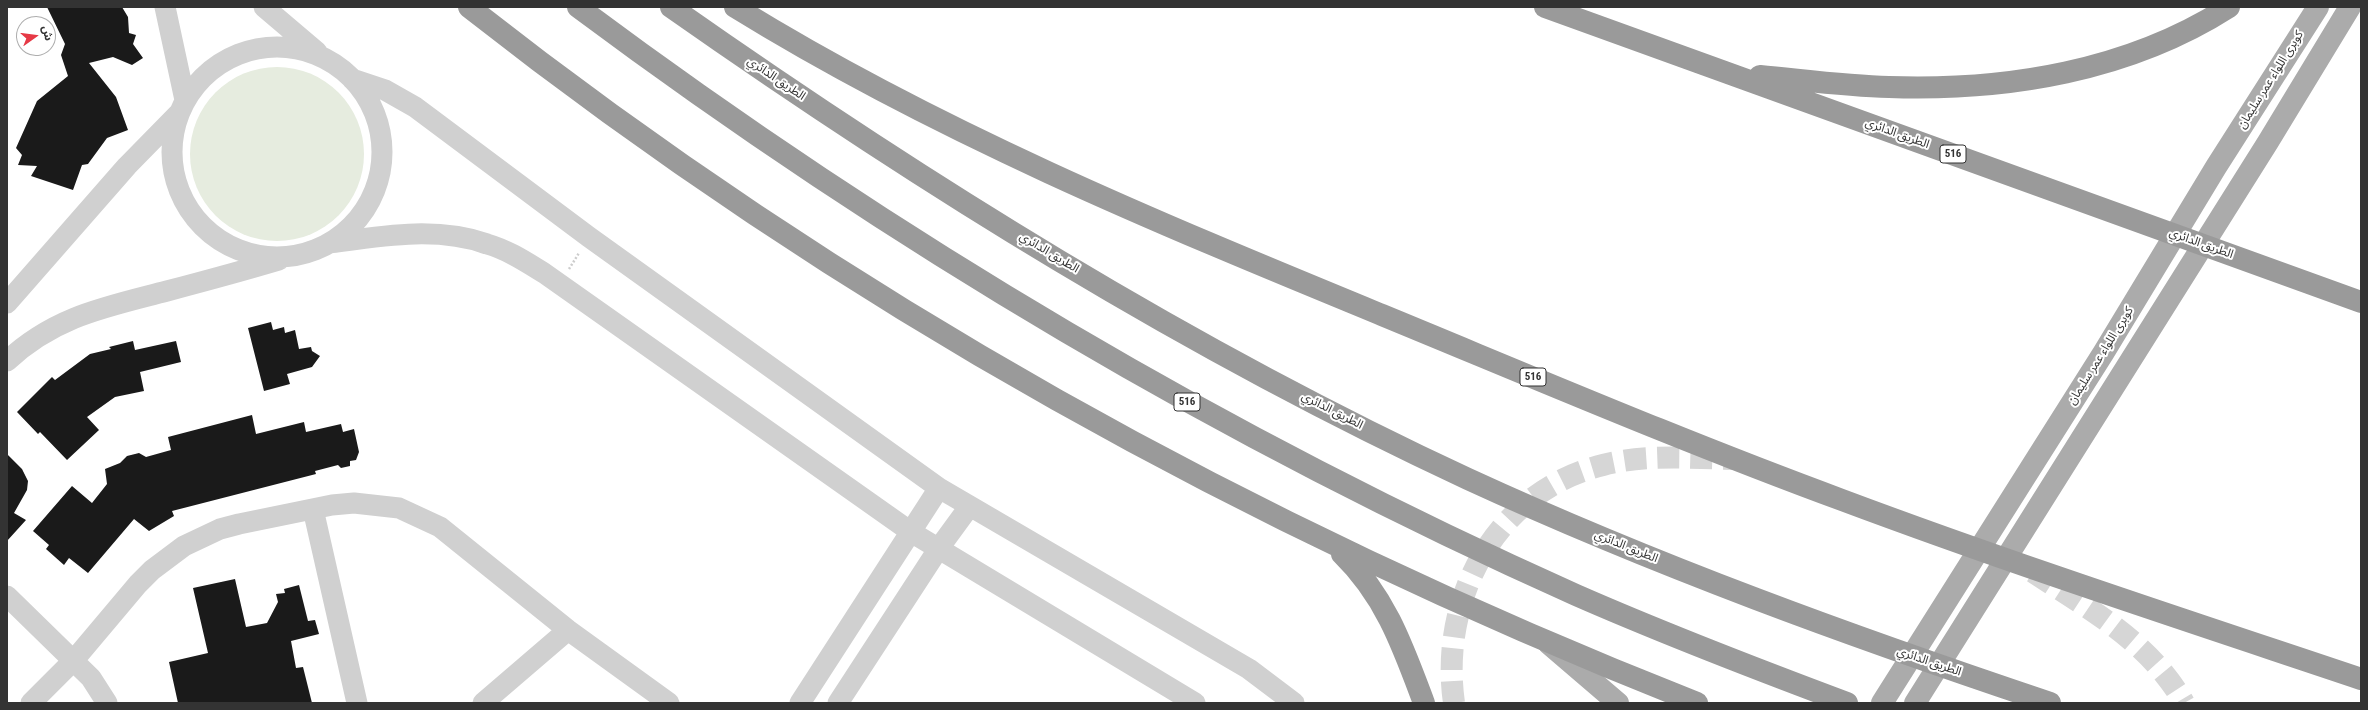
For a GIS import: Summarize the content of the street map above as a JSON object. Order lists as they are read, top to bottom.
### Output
{
  "streets": {
    "highway": ["الطريق الدائري", "516"],
    "main road": ["كوبرى اللواء عمر سليمان"]
  },
  "north": "right"
}
